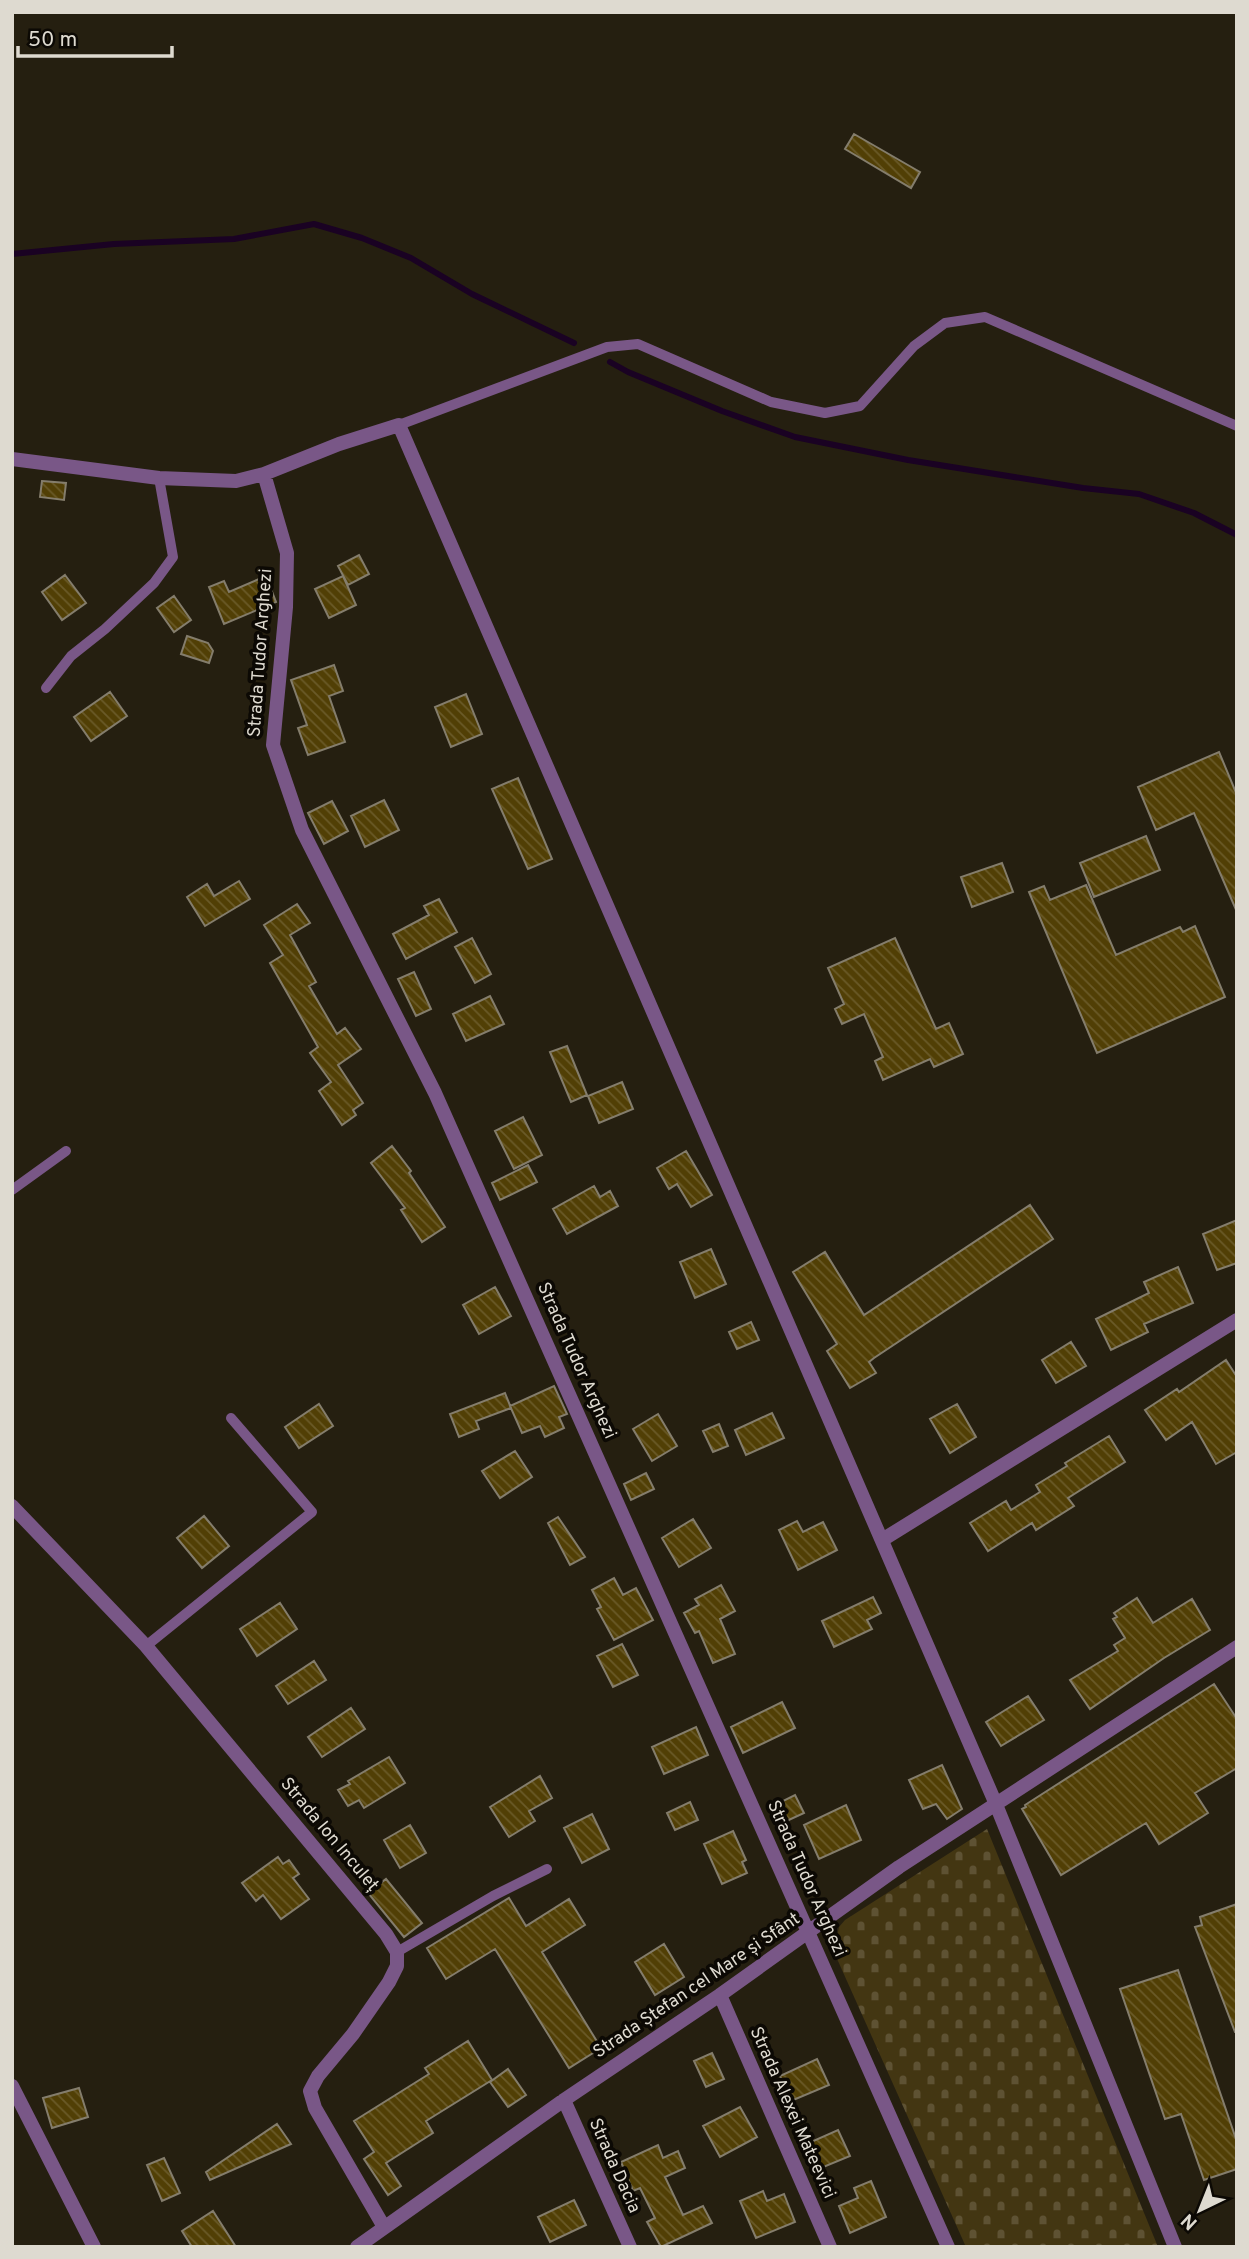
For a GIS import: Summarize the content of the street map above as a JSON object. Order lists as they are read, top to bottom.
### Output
{
  "streets": {
    "street": [
      "Strada Tudor Arghezi",
      "Strada Ion Inculeț",
      "Strada Ștefan cel Mare și Sfânt",
      "Strada Alexei Mateevici",
      "Strada Dacia"
    ]
  },
  "crossings": [
    ["Strada Tudor Arghezi", "Strada Ștefan cel Mare și Sfânt"],
    ["Strada Ștefan cel Mare și Sfânt", "Strada Alexei Mateevici"],
    ["Strada Ștefan cel Mare și Sfânt", "Strada Dacia"]
  ],
  "scale_bar": "50 m",
  "north": "bottom left"
}
